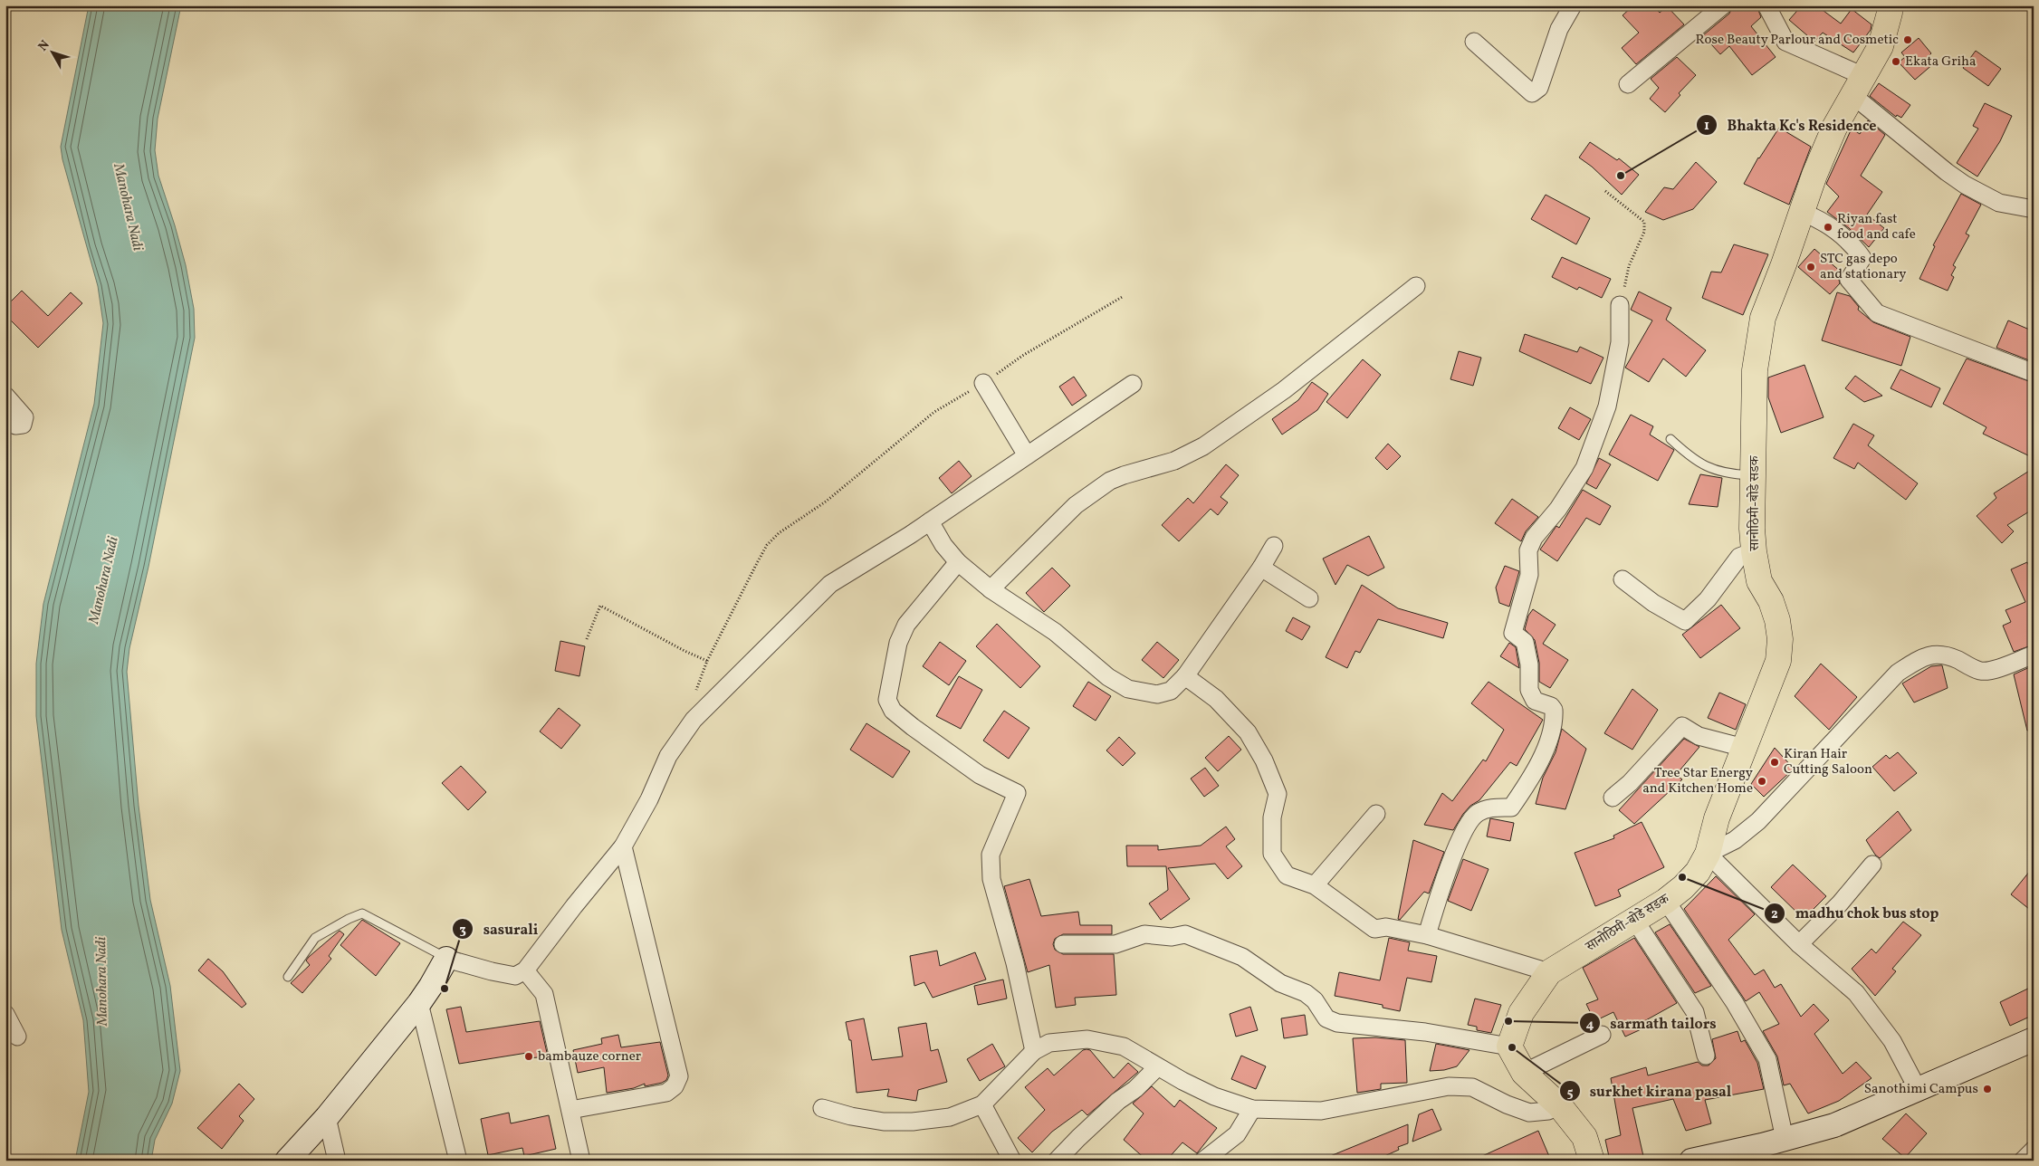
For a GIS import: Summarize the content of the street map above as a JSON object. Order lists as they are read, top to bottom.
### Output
{
  "streets": {
    "main road": ["सानोठिमी-बोडे सडक"]
  },
  "water": ["Manohara Nadi"],
  "places": [
    "Rose Beauty Parlour and Cosmetic",
    "Ekata Griha",
    "Bhakta Kc's Residence",
    "Riyan fast food and cafe",
    "STC gas depo and stationary",
    "Kiran Hair Cutting Saloon",
    "Tree Star Energy and Kitchen Home",
    "madhu chok bus stop",
    "sasurali",
    "sarmath tailors",
    "surkhet kirana pasal",
    "bambauze corner",
    "Sanothimi Campus"
  ],
  "north": "top left"
}
